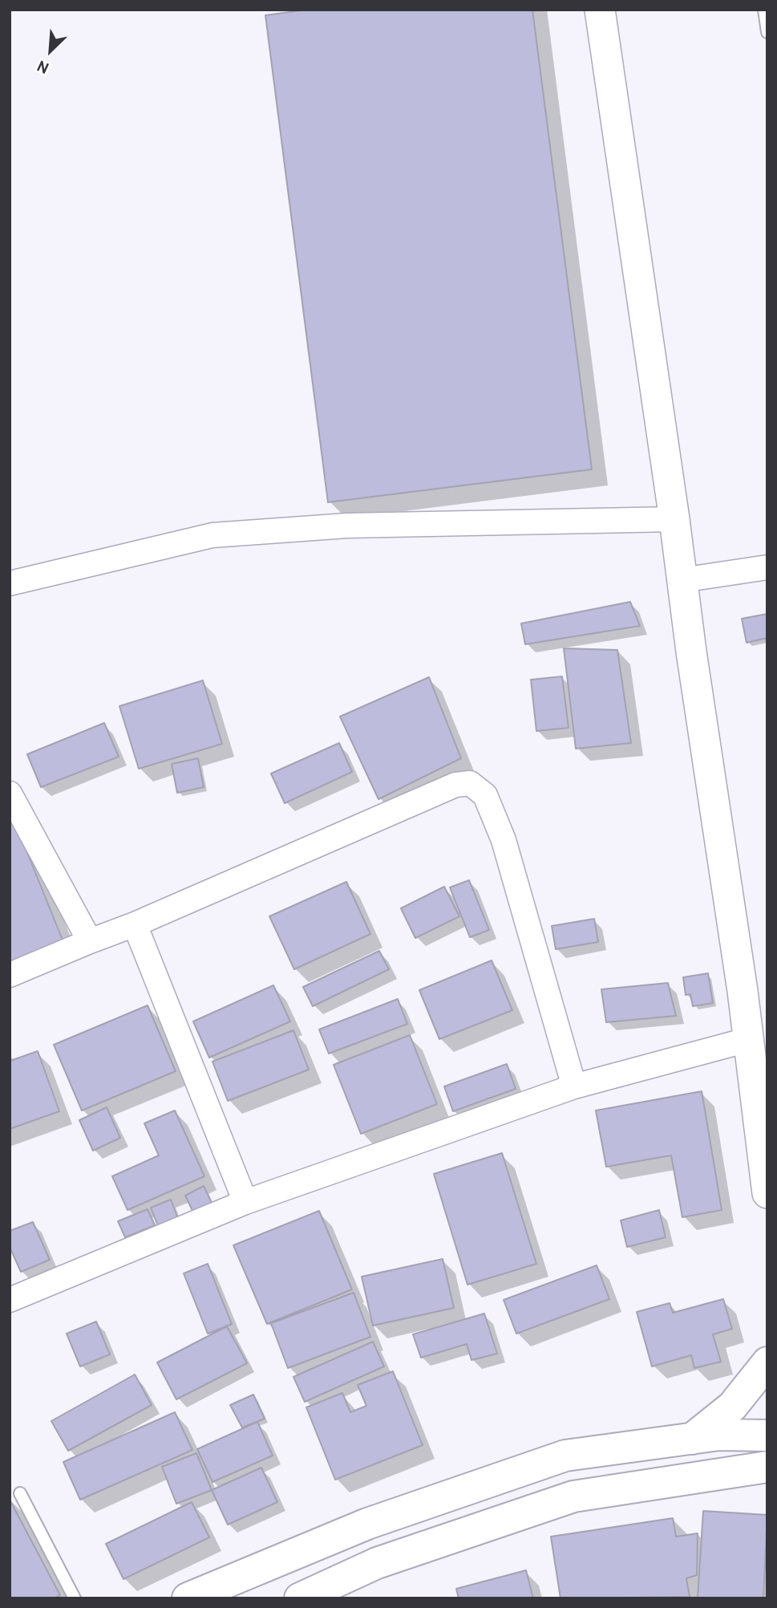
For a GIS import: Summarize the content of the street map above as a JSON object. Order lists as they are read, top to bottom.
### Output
{
  "north": "bottom left"
}
